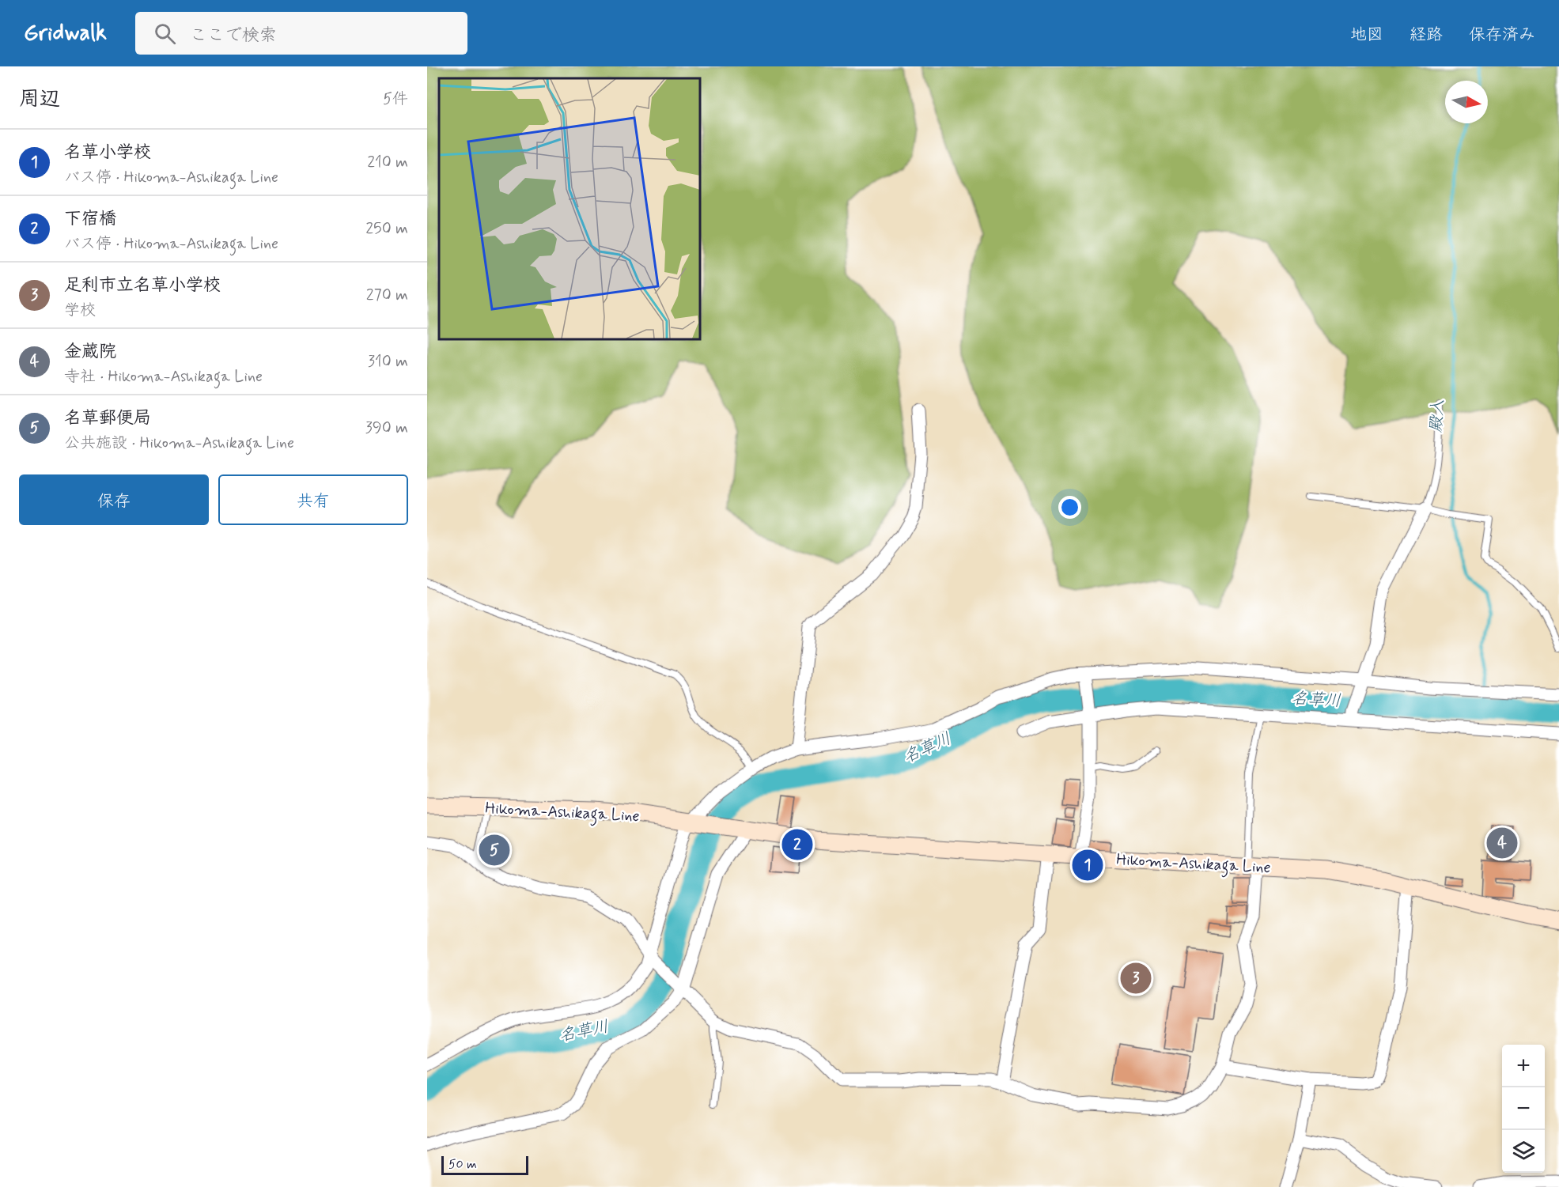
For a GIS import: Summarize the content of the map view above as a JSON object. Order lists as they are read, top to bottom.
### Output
{
  "streets": {
    "main road": ["Hikoma-Ashikaga Line"]
  },
  "water": ["殿入", "名草川"],
  "scale_bar": "50 m",
  "north": "right",
  "page": {
    "header": "Gridwalk",
    "search": "ここで検索",
    "nav": ["地図", "経路", "保存済み"],
    "heading": ["周辺", "5件"],
    "list": [
      {
        "mark": "1",
        "name": "名草小学校",
        "note": "バス停 · Hikoma-Ashikaga Line",
        "value": "210 m"
      },
      {
        "mark": "2",
        "name": "下宿橋",
        "note": "バス停 · Hikoma-Ashikaga Line",
        "value": "250 m"
      },
      {
        "mark": "3",
        "name": "足利市立名草小学校",
        "note": "学校",
        "value": "270 m"
      },
      {
        "mark": "4",
        "name": "金蔵院",
        "note": "寺社 · Hikoma-Ashikaga Line",
        "value": "310 m"
      },
      {
        "mark": "5",
        "name": "名草郵便局",
        "note": "公共施設 · Hikoma-Ashikaga Line",
        "value": "390 m"
      }
    ],
    "buttons": ["保存", "共有"],
    "pins": [
      "4",
      "2",
      "5",
      "1",
      "3"
    ],
    "map_buttons": ["+", "−"],
    "scale": "50 m"
  }
}
